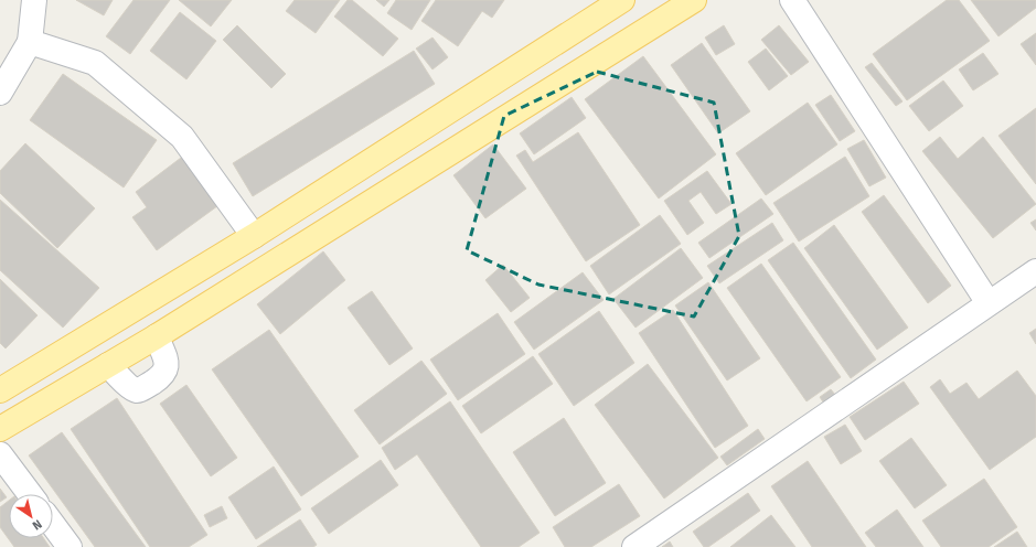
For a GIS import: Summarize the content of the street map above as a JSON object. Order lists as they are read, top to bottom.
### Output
{
  "north": "bottom right"
}
